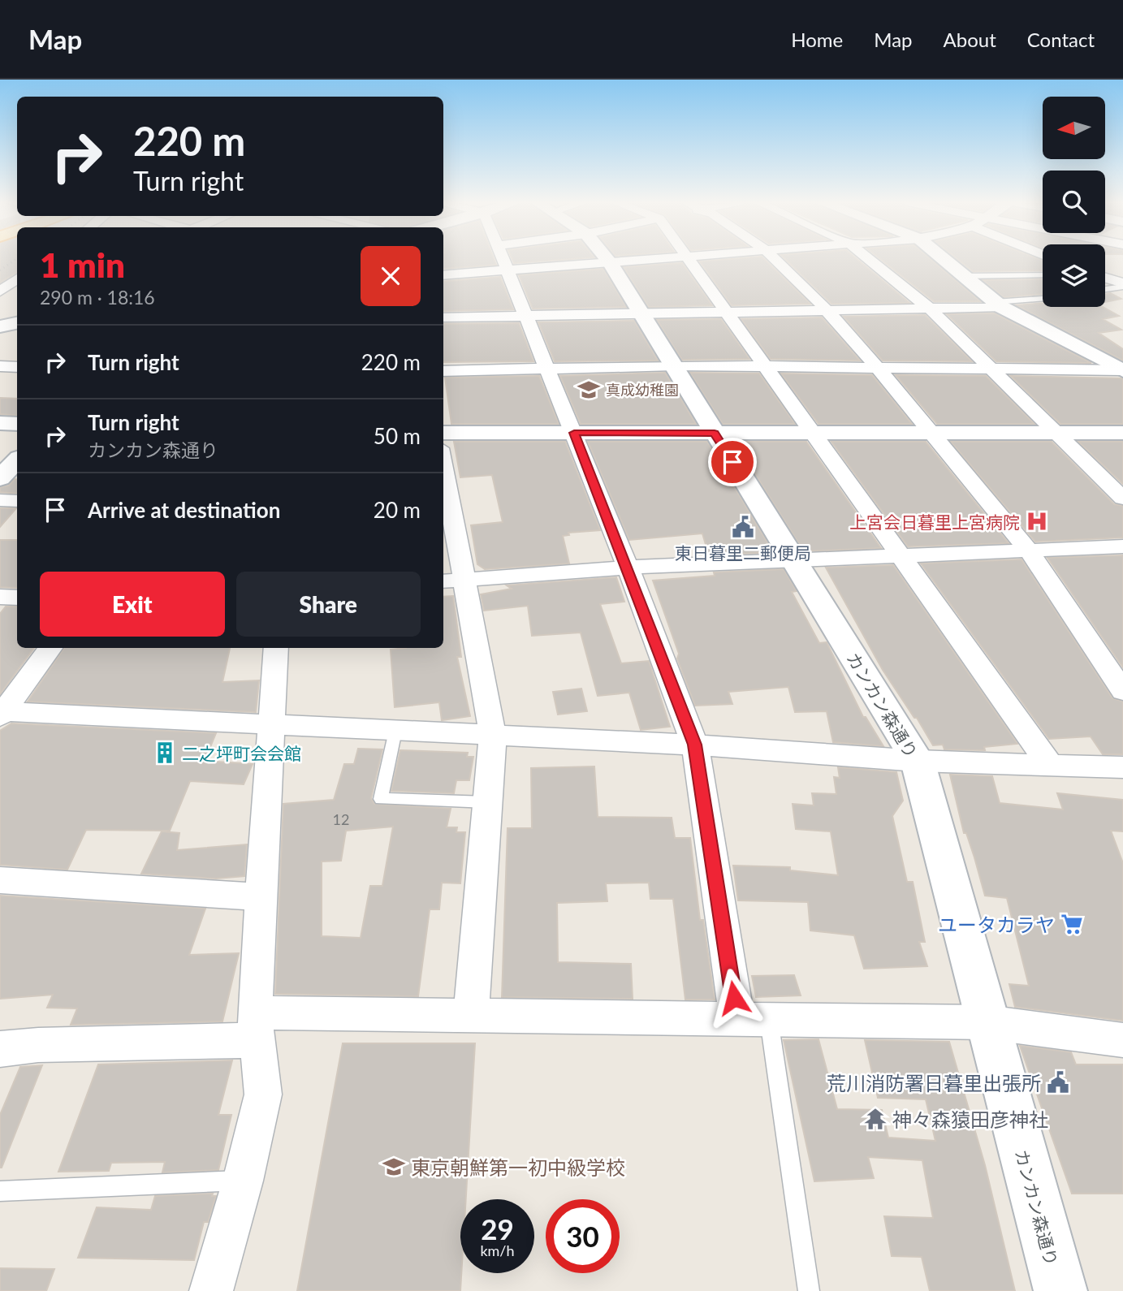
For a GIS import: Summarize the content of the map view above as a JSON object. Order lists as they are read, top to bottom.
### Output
{
  "streets": {
    "street": ["カンカン森通り"]
  },
  "places": {
    "school or university": ["真成幼稚園", "東京朝鮮第一初中級学校"],
    "hospital": ["上宮会日暮里上宮病院"],
    "public building": ["東日暮里二郵便局", "荒川消防署日暮里出張所"],
    "building": ["二之坪町会会館"],
    "supermarket": ["ユータカラヤ"],
    "temple": ["神々森猿田彦神社"]
  },
  "house_numbers": ["12"],
  "north": "left",
  "page": {
    "header": "Map",
    "nav": [
      "Home",
      "Map",
      "About",
      "Contact"
    ],
    "turn": ["220 m", "Turn right"],
    "heading": ["1 min", "290 m · 18:16"],
    "list": [
      {
        "name": "Turn right",
        "value": "220 m"
      },
      {
        "name": "Turn right",
        "note": "カンカン森通り",
        "value": "50 m"
      },
      {
        "name": "Arrive at destination",
        "value": "20 m"
      }
    ],
    "buttons": ["Exit", "Share"],
    "speed": "29 km/h",
    "limit": "30"
  }
}
